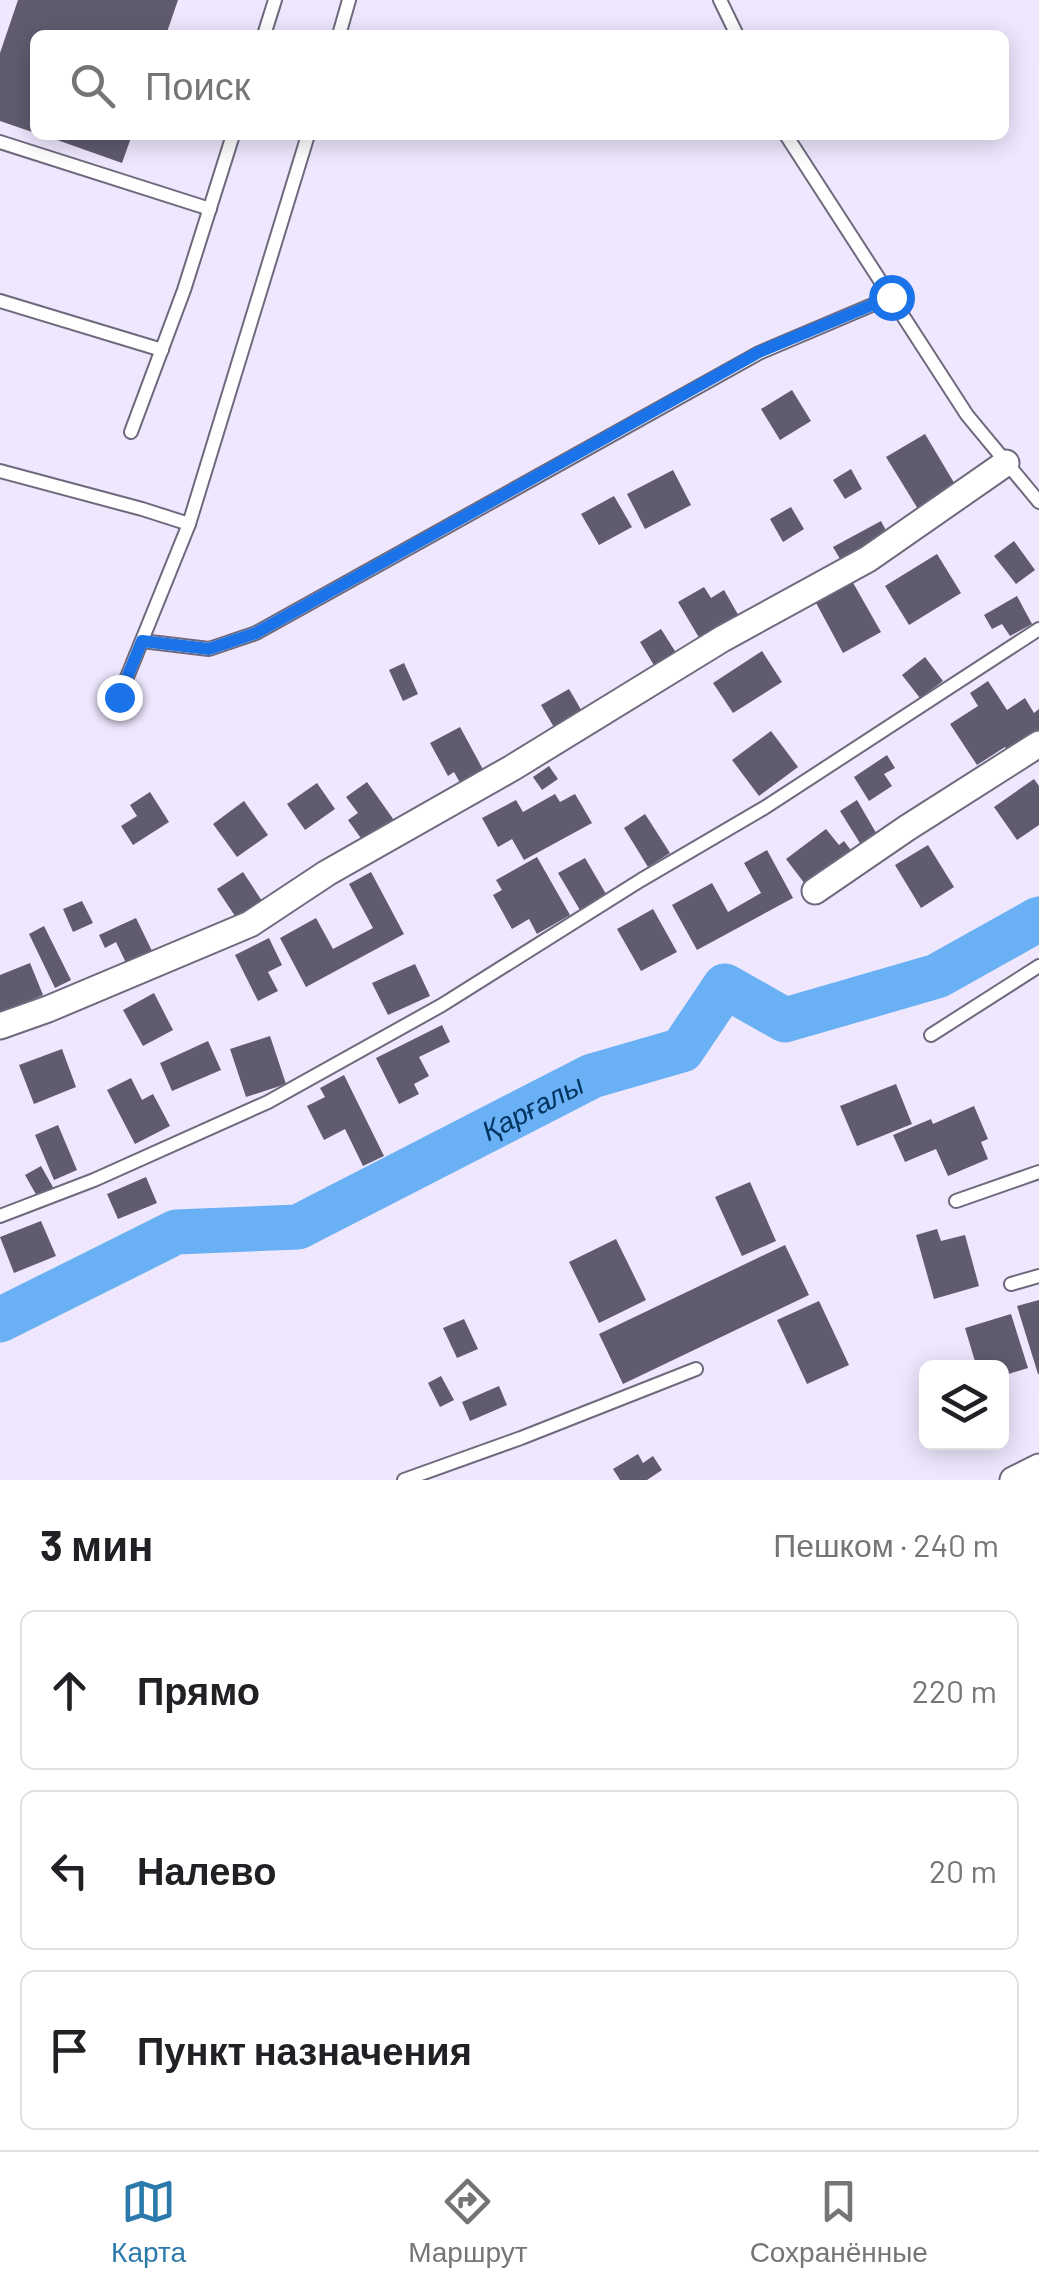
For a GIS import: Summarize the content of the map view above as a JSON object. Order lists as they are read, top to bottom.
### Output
{
  "water": ["Қарғалы"],
  "page": {
    "search": "Поиск",
    "heading": ["3 мин", "Пешком · 240 m"],
    "list": [
      ["Прямо", "220 m"],
      ["Налево", "20 m"],
      "Пункт назначения"
    ],
    "nav": ["Карта", "Маршрут", "Сохранённые"]
  }
}
